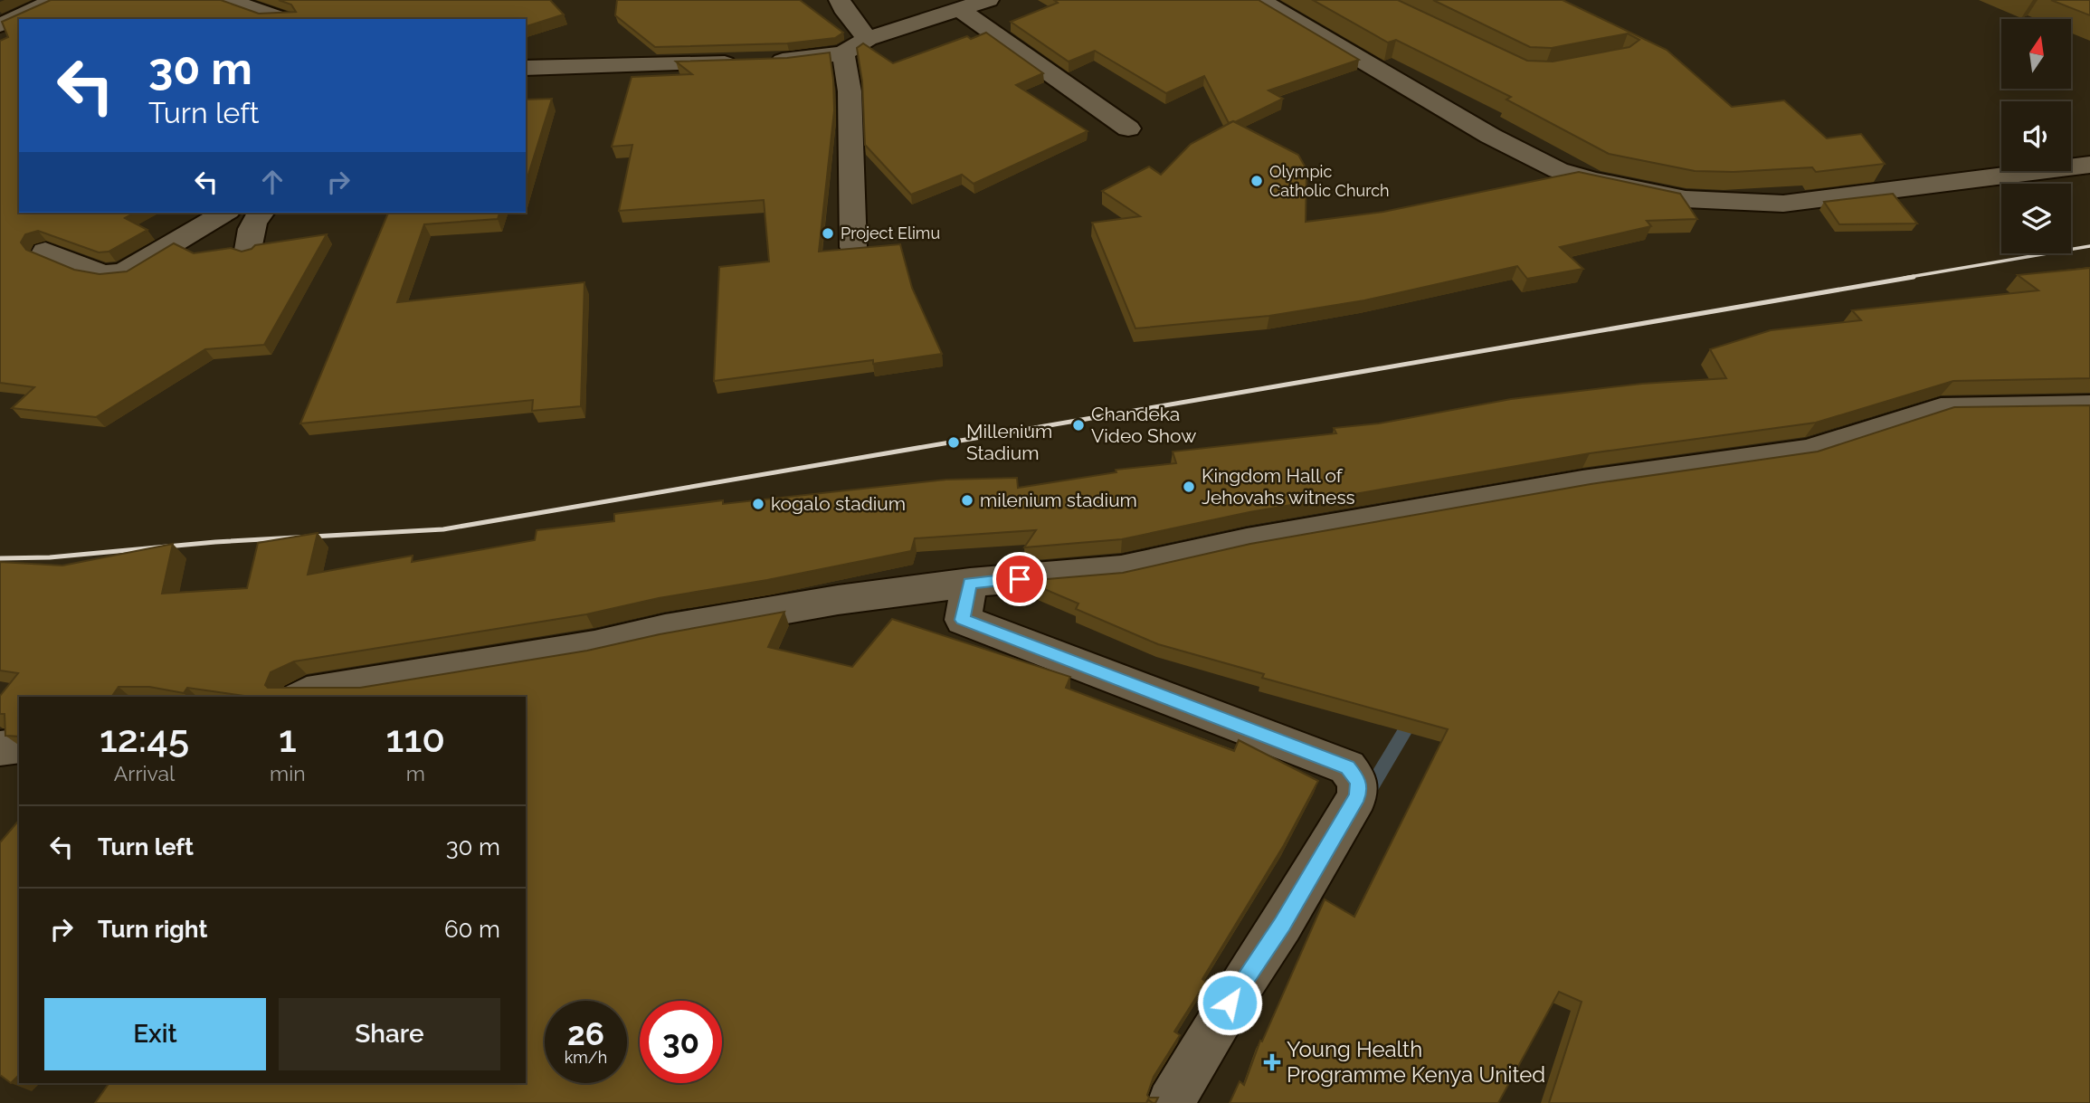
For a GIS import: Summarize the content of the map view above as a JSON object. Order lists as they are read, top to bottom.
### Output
{
  "places": {
    "other": [
      "Olympic Catholic Church",
      "Project Elimu",
      "Chandeka Video Show",
      "Millenium Stadium",
      "Kingdom Hall of Jehovahs witness",
      "milenium stadium",
      "kogalo stadium"
    ],
    "health": ["Young Health Programme Kenya United"]
  },
  "north": "top",
  "page": {
    "turn": ["30 m", "Turn left"],
    "eta": [
      "12:45",
      "Arrival",
      "1",
      "min",
      "110",
      "m"
    ],
    "list": [
      {
        "name": "Turn left",
        "value": "30 m"
      },
      {
        "name": "Turn right",
        "value": "60 m"
      }
    ],
    "buttons": ["Exit", "Share"],
    "speed": "26 km/h",
    "limit": "30"
  }
}
